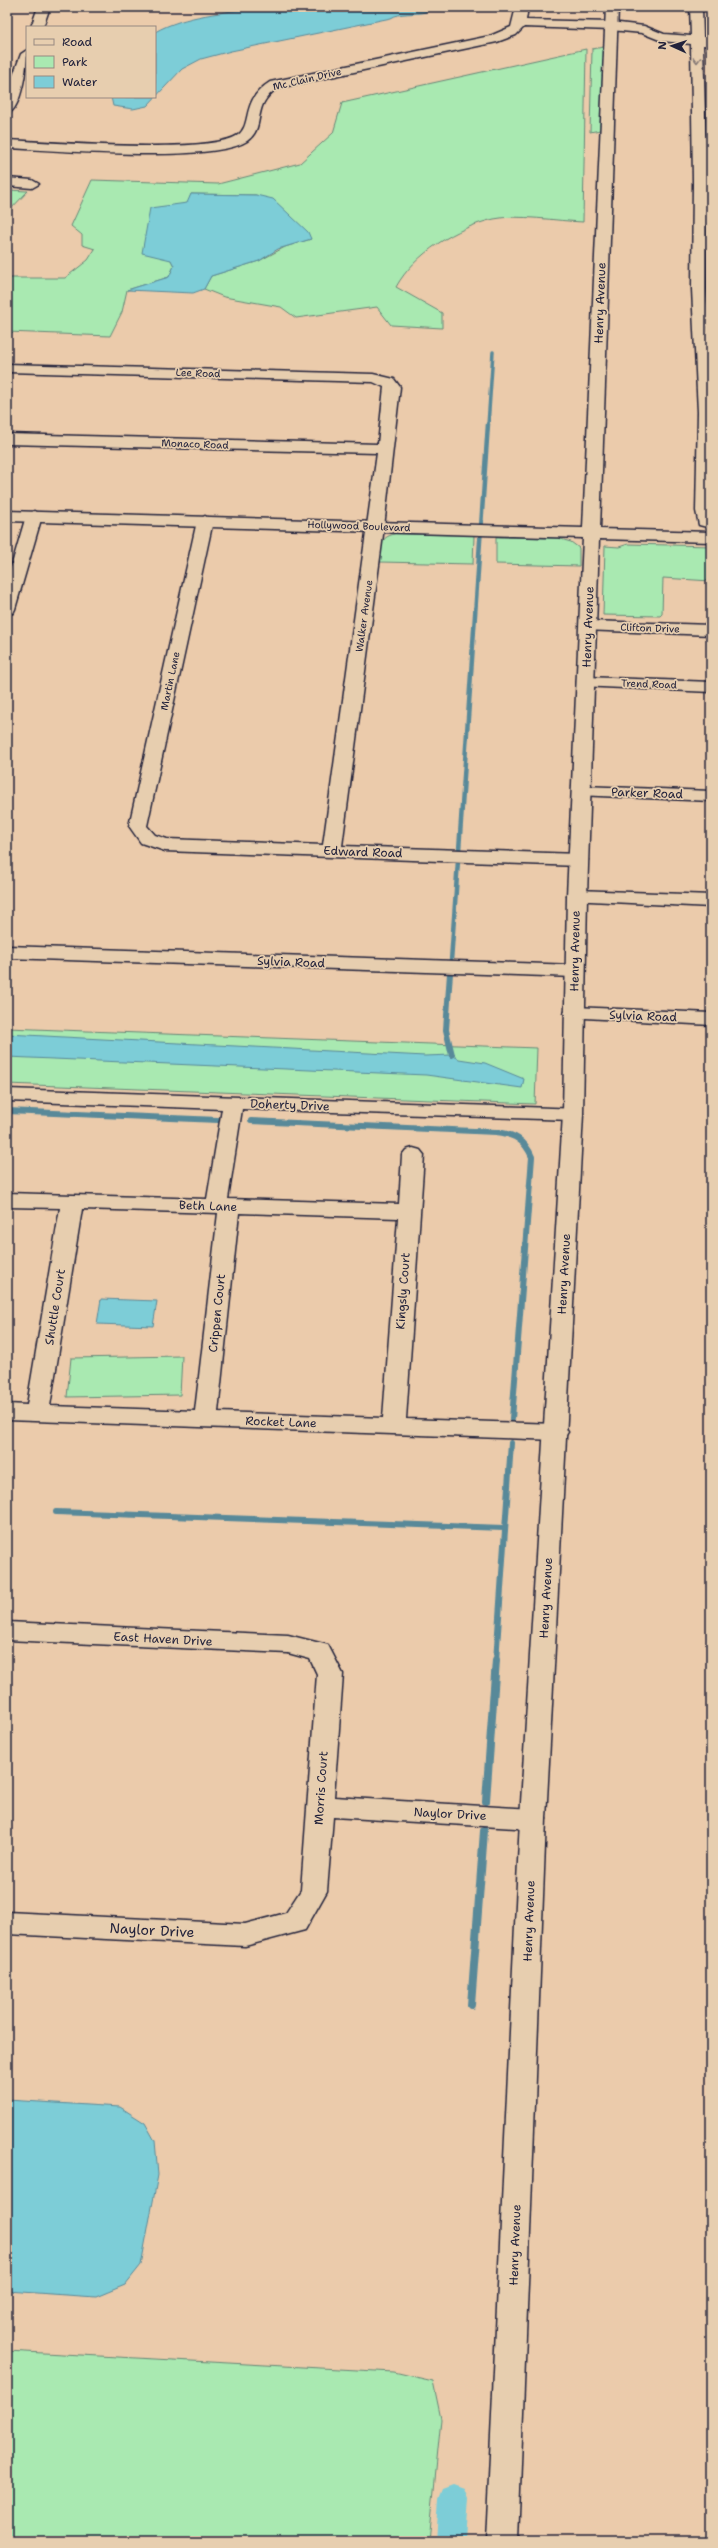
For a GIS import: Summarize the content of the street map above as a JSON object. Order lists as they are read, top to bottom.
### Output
{
  "streets": {
    "street": [
      "Mc Clain Drive",
      "Henry Avenue",
      "Lee Road",
      "Monaco Road",
      "Hollywood Boulevard",
      "Walker Avenue",
      "Clifton Drive",
      "Martin Lane",
      "Trend Road",
      "Parker Road",
      "Edward Road",
      "Sylvia Road",
      "Doherty Drive",
      "Beth Lane",
      "Kingsly Court",
      "Shuttle Court",
      "Crippen Court",
      "Rocket Lane",
      "East Haven Drive",
      "Morris Court",
      "Naylor Drive"
    ]
  },
  "crossings": [
    ["Henry Avenue", "Hollywood Boulevard"],
    ["Henry Avenue", "Clifton Drive"],
    ["Henry Avenue", "Trend Road"],
    ["Henry Avenue", "Parker Road"],
    ["Henry Avenue", "Edward Road"],
    ["Henry Avenue", "Sylvia Road"],
    ["Henry Avenue", "Doherty Drive"],
    ["Henry Avenue", "Rocket Lane"],
    ["Henry Avenue", "Naylor Drive"],
    ["Lee Road", "Walker Avenue"],
    ["Monaco Road", "Walker Avenue"],
    ["Hollywood Boulevard", "Walker Avenue"],
    ["Hollywood Boulevard", "Martin Lane"],
    ["Walker Avenue", "Edward Road"],
    ["Martin Lane", "Edward Road"],
    ["Doherty Drive", "Crippen Court"],
    ["Beth Lane", "Kingsly Court"],
    ["Beth Lane", "Shuttle Court"],
    ["Beth Lane", "Crippen Court"],
    ["Kingsly Court", "Rocket Lane"],
    ["Shuttle Court", "Rocket Lane"],
    ["Crippen Court", "Rocket Lane"],
    ["East Haven Drive", "Morris Court"],
    ["Morris Court", "Naylor Drive"]
  ],
  "legend": ["Road", "Park", "Water"],
  "north": "left"
}
